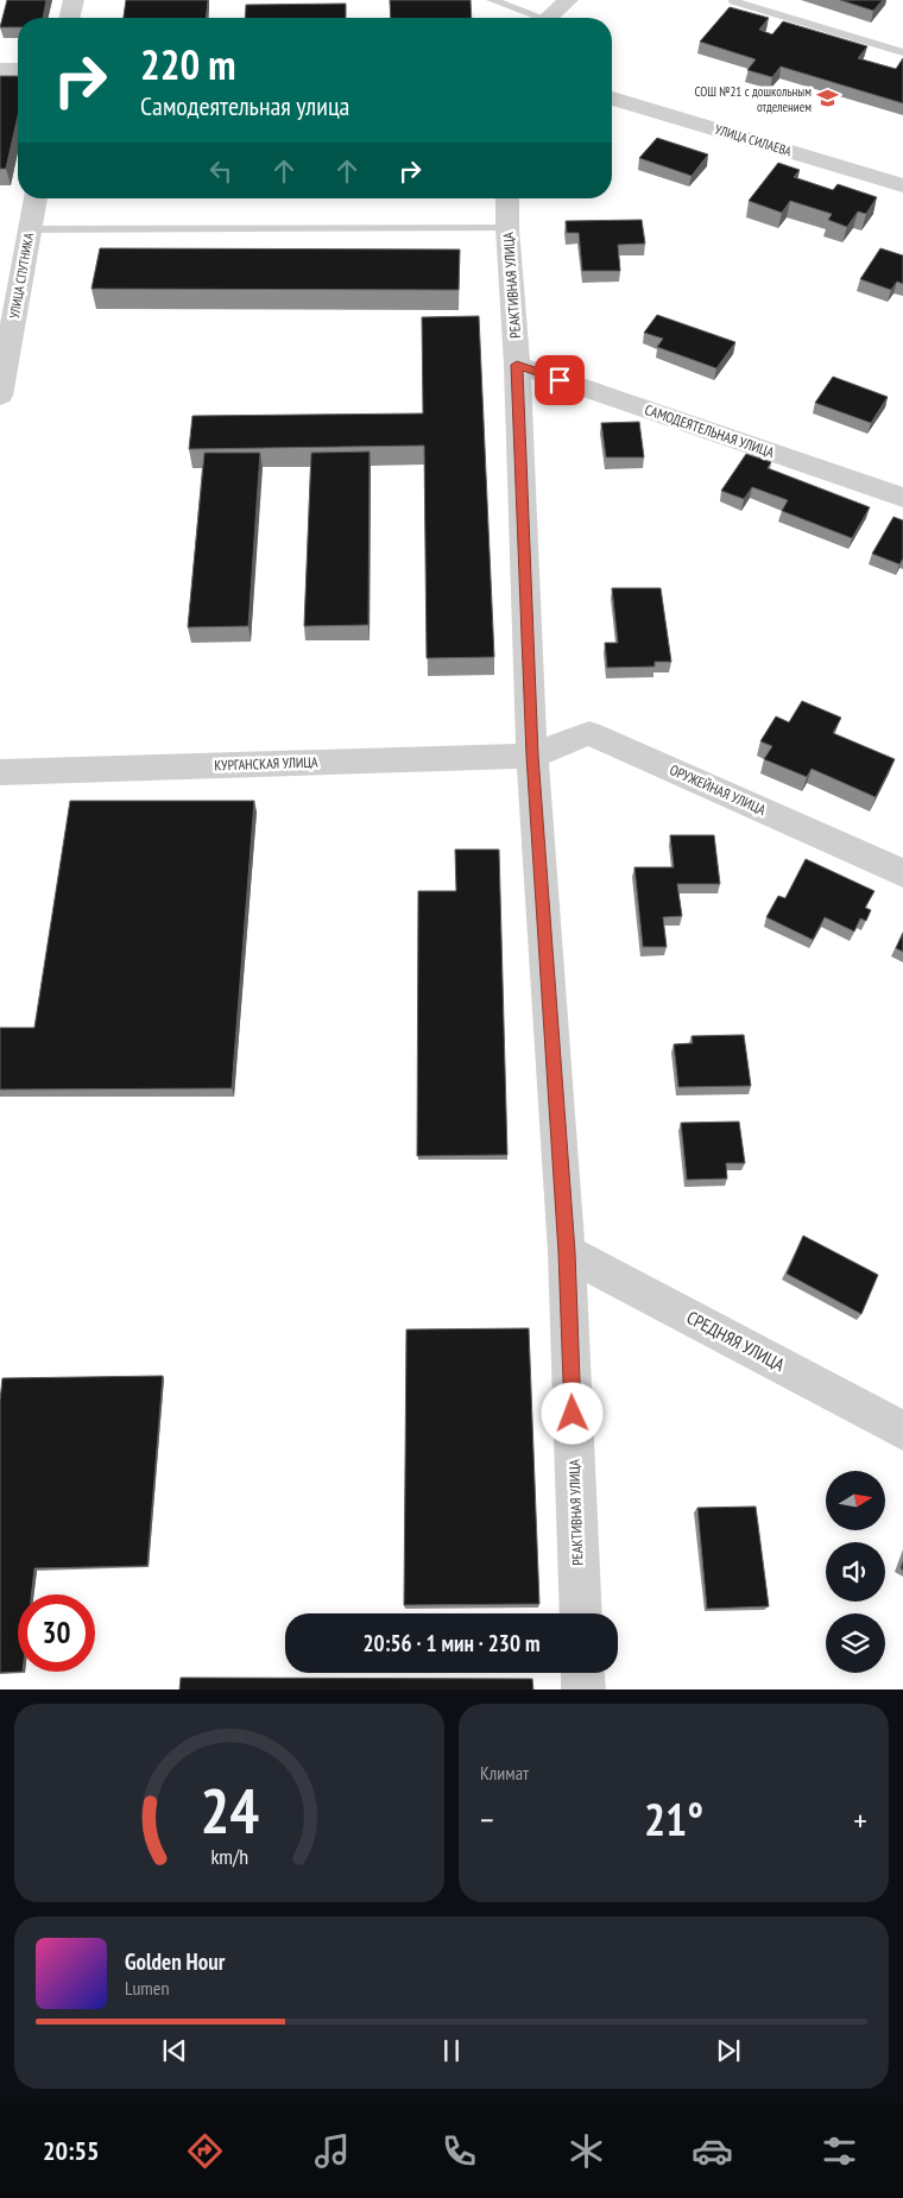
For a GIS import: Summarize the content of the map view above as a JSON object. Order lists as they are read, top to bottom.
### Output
{
  "streets": {
    "street": [
      "УЛИЦА СИЛАЕВА",
      "УЛИЦА СПУТНИКА",
      "РЕАКТИВНАЯ УЛИЦА",
      "САМОДЕЯТЕЛЬНАЯ УЛИЦА",
      "КУРГАНСКАЯ УЛИЦА",
      "ОРУЖЕЙНАЯ УЛИЦА",
      "СРЕДНЯЯ УЛИЦА"
    ]
  },
  "crossings": [
    ["РЕАКТИВНАЯ УЛИЦА", "САМОДЕЯТЕЛЬНАЯ УЛИЦА"],
    ["РЕАКТИВНАЯ УЛИЦА", "КУРГАНСКАЯ УЛИЦА"],
    ["РЕАКТИВНАЯ УЛИЦА", "ОРУЖЕЙНАЯ УЛИЦА"],
    ["РЕАКТИВНАЯ УЛИЦА", "СРЕДНЯЯ УЛИЦА"],
    ["КУРГАНСКАЯ УЛИЦА", "ОРУЖЕЙНАЯ УЛИЦА"]
  ],
  "places": {
    "school or university": ["СОШ №21 с дошкольным отделением"]
  },
  "north": "right",
  "page": {
    "turn": ["220 m", "Самодеятельная улица"],
    "limit": "30",
    "trip": "20:56 · 1 мин · 230 m",
    "tile": "Климат",
    "heat": ["−", "21°", "+"],
    "song": ["Golden Hour", "Lumen"],
    "tabs": "20:55",
    "gauge": ["24", "km/h"]
  }
}
